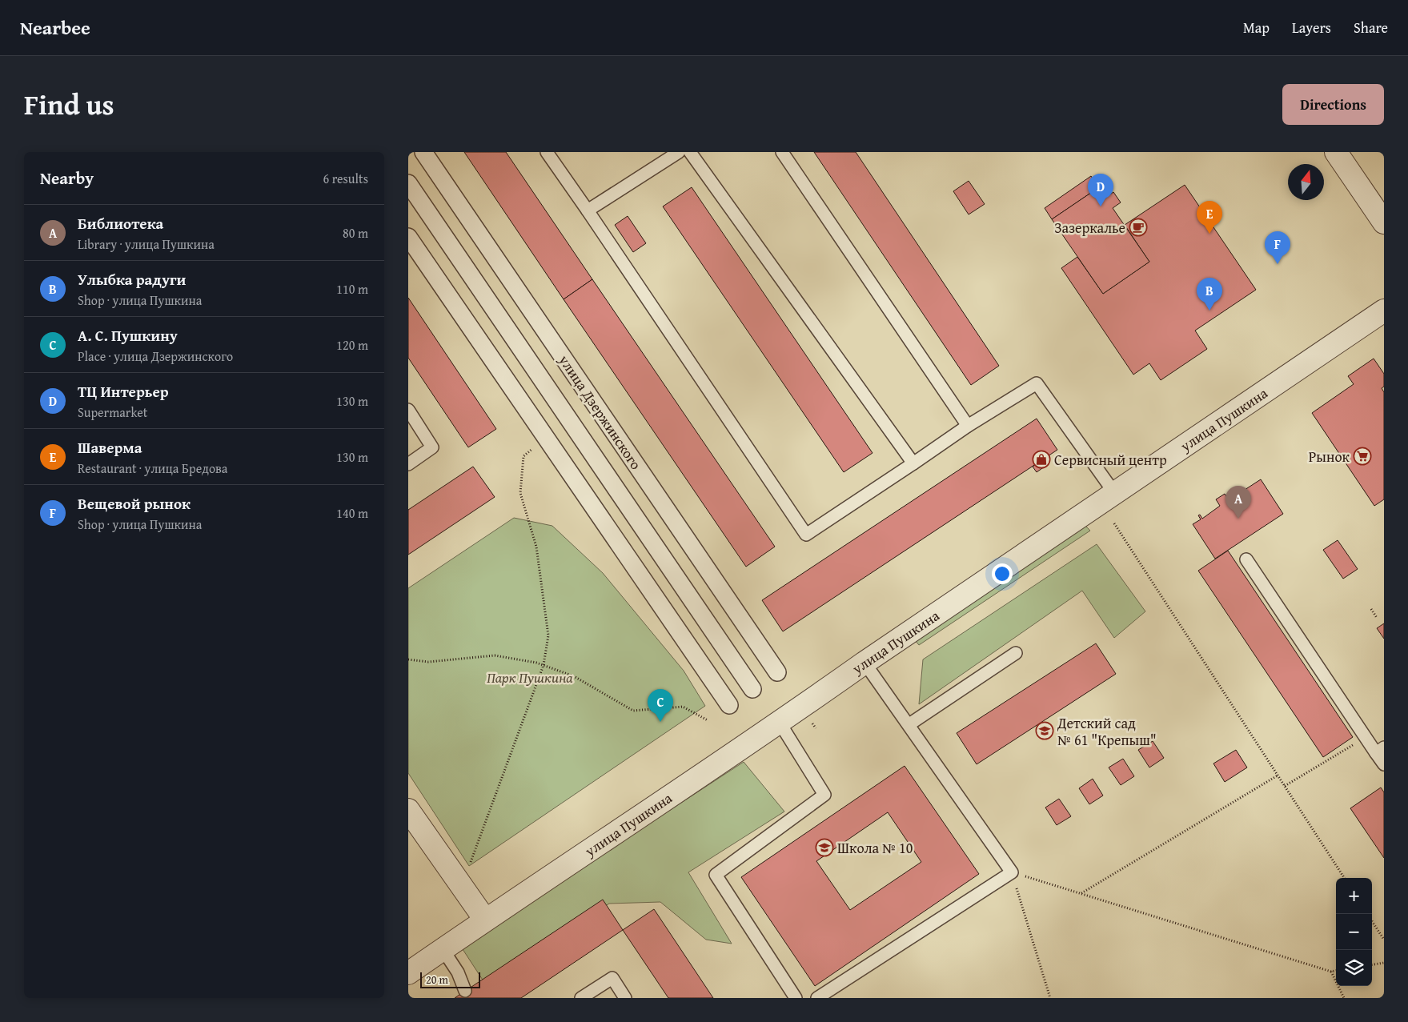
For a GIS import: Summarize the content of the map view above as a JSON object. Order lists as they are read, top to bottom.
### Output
{
  "streets": {
    "street": ["улица Дзержинского", "улица Пушкина"]
  },
  "parks": ["Парк Пушкина"],
  "places": {
    "cafe": ["Зазеркалье"],
    "supermarket": ["Рынок"],
    "shop": ["Сервисный центр"],
    "school or university": ["Детский сад № 61 \"Крепыш\"", "Школа № 10"]
  },
  "scale_bar": "20 m",
  "north": "top",
  "page": {
    "header": "Nearbee",
    "nav": ["Map", "Layers", "Share"],
    "title": "Find us",
    "buttons": "Directions",
    "heading": ["Nearby", "6 results"],
    "pins": [
      "D",
      "E",
      "F",
      "B",
      "A",
      "C"
    ],
    "list": [
      {
        "mark": "A",
        "name": "Библиотека",
        "note": "Library · улица Пушкина",
        "value": "80 m"
      },
      {
        "mark": "B",
        "name": "Улыбка радуги",
        "note": "Shop · улица Пушкина",
        "value": "110 m"
      },
      {
        "mark": "C",
        "name": "А. С. Пушкину",
        "note": "Place · улица Дзержинского",
        "value": "120 m"
      },
      {
        "mark": "D",
        "name": "ТЦ Интерьер",
        "note": "Supermarket",
        "value": "130 m"
      },
      {
        "mark": "E",
        "name": "Шаверма",
        "note": "Restaurant · улица Бредова",
        "value": "130 m"
      },
      {
        "mark": "F",
        "name": "Вещевой рынок",
        "note": "Shop · улица Пушкина",
        "value": "140 m"
      }
    ],
    "map_buttons": ["+", "−"],
    "scale": "20 m"
  }
}
